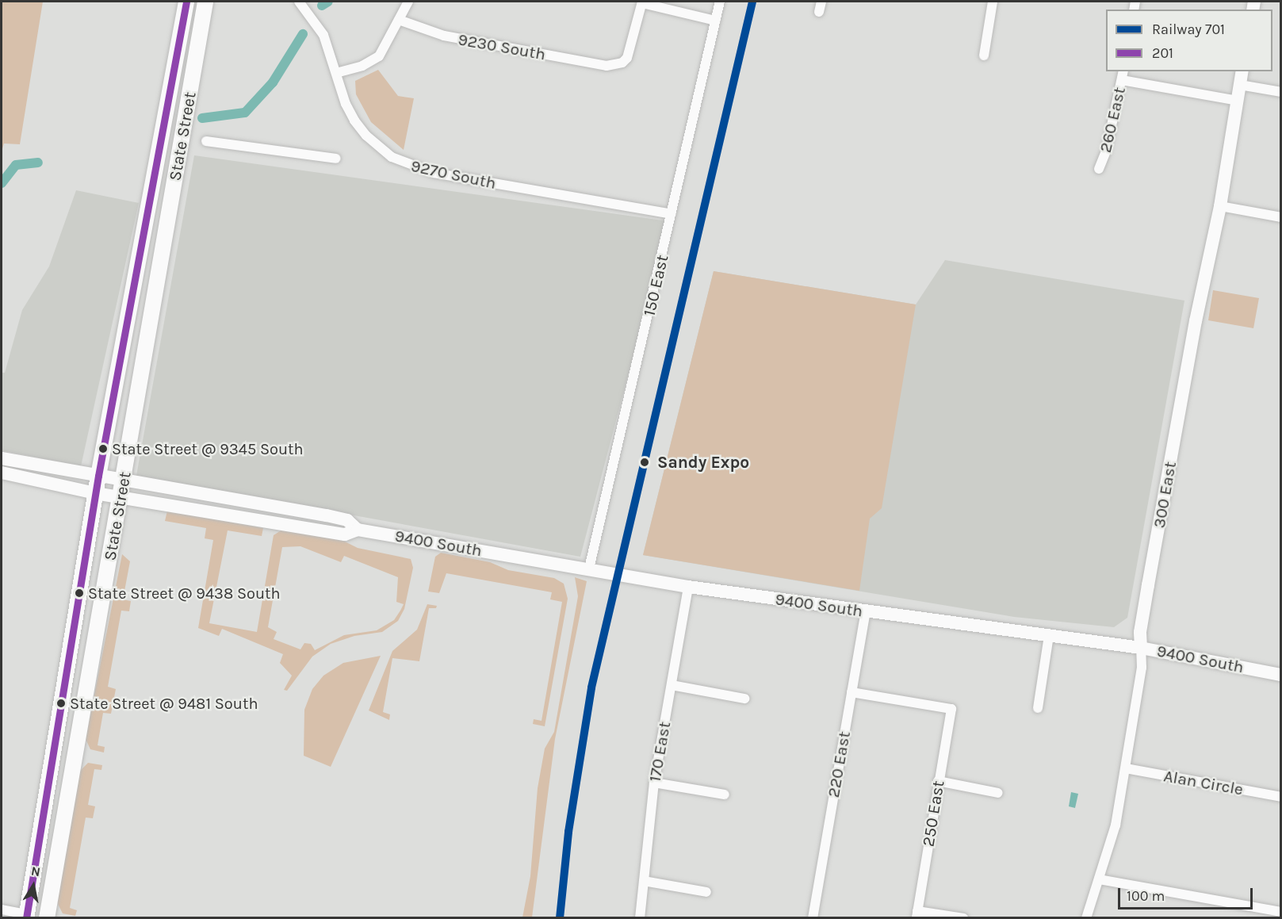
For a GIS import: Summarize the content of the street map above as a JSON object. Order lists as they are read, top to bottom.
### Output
{
  "streets": {
    "main road": ["State Street"],
    "street": [
      "9230 South",
      "260 East",
      "9270 South",
      "150 East",
      "300 East",
      "9400 South",
      "170 East",
      "220 East",
      "Alan Circle",
      "250 East"
    ]
  },
  "crossings": [
    ["State Street", "9400 South"],
    ["9270 South", "150 East"],
    ["150 East", "9400 South"],
    ["300 East", "9400 South"],
    ["300 East", "Alan Circle"],
    ["9400 South", "170 East"],
    ["9400 South", "220 East"],
    ["220 East", "250 East"]
  ],
  "places": [
    "State Street @ 9345 South",
    "Sandy Expo",
    "State Street @ 9438 South",
    "State Street @ 9481 South"
  ],
  "lines": ["rail line 701", "transit line 201"],
  "legend": ["Railway 701", "201"],
  "scale_bar": "100 m",
  "north": "top"
}
